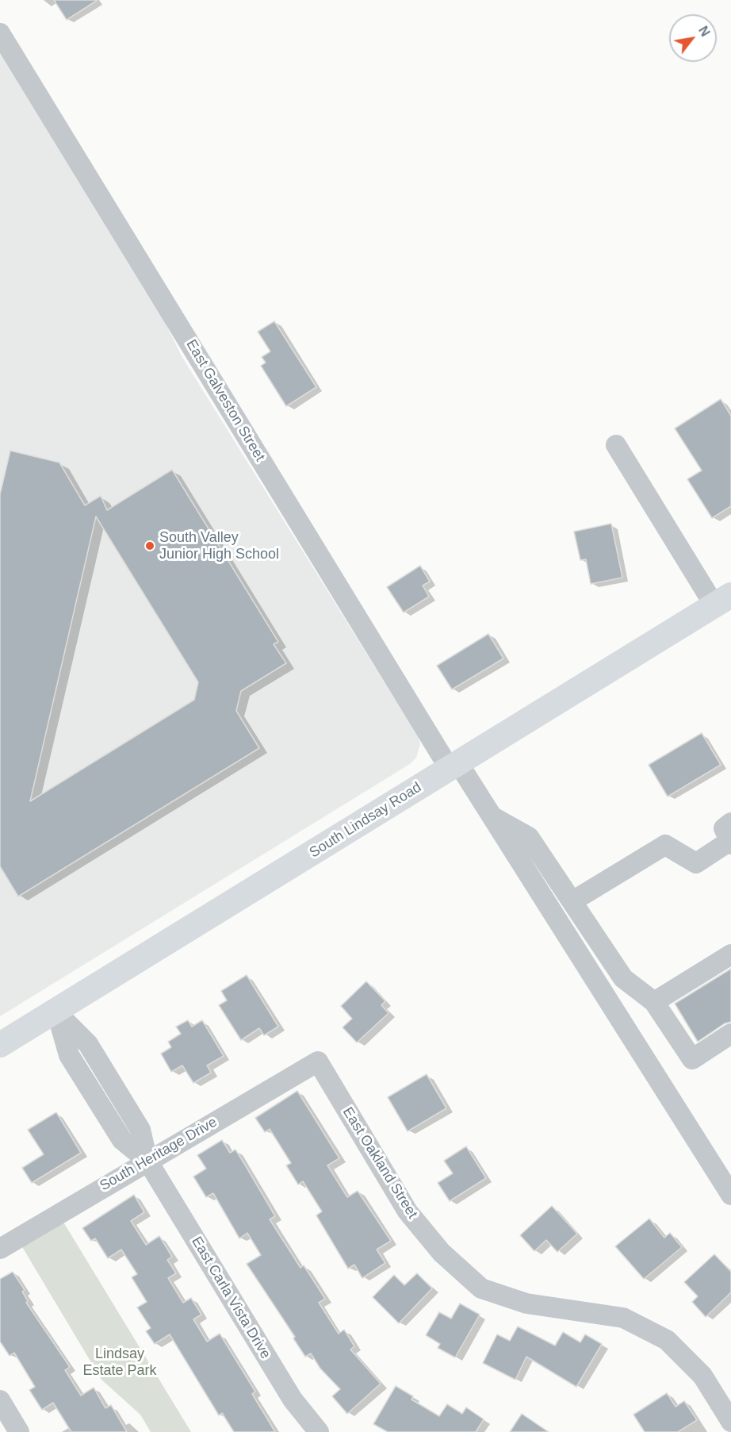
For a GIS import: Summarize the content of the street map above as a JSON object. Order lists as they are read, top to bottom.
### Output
{
  "streets": {
    "main road": ["South Lindsay Road"],
    "street": [
      "East Galveston Street",
      "South Heritage Drive",
      "East Oakland Street",
      "East Carla Vista Drive"
    ]
  },
  "crossings": [
    ["East Galveston Street", "South Lindsay Road"],
    ["South Lindsay Road", "East Carla Vista Drive"],
    ["South Heritage Drive", "East Oakland Street"],
    ["South Heritage Drive", "East Carla Vista Drive"]
  ],
  "parks": ["Lindsay Estate Park"],
  "places": ["South Valley Junior High School"],
  "north": "top right"
}
